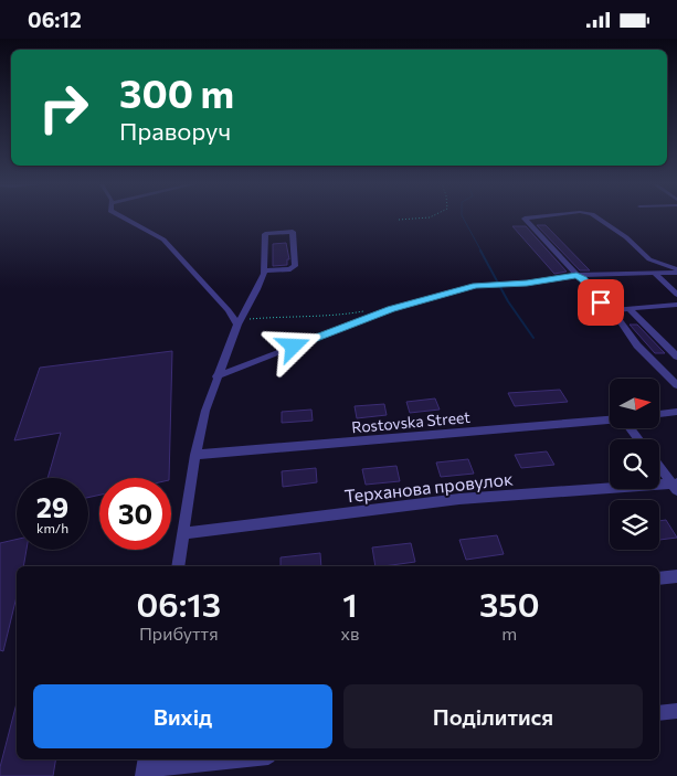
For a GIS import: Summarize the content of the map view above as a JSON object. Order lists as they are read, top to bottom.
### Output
{
  "streets": {
    "street": ["Rostovska Street", "Терханова провулок"]
  },
  "north": "right",
  "page": {
    "status": "06:12",
    "turn": ["300 m", "Праворуч"],
    "speed": "29 km/h",
    "limit": "30",
    "eta": [
      "06:13",
      "Прибуття",
      "1",
      "хв",
      "350",
      "m"
    ],
    "buttons": ["Вихід", "Поділитися"]
  }
}
